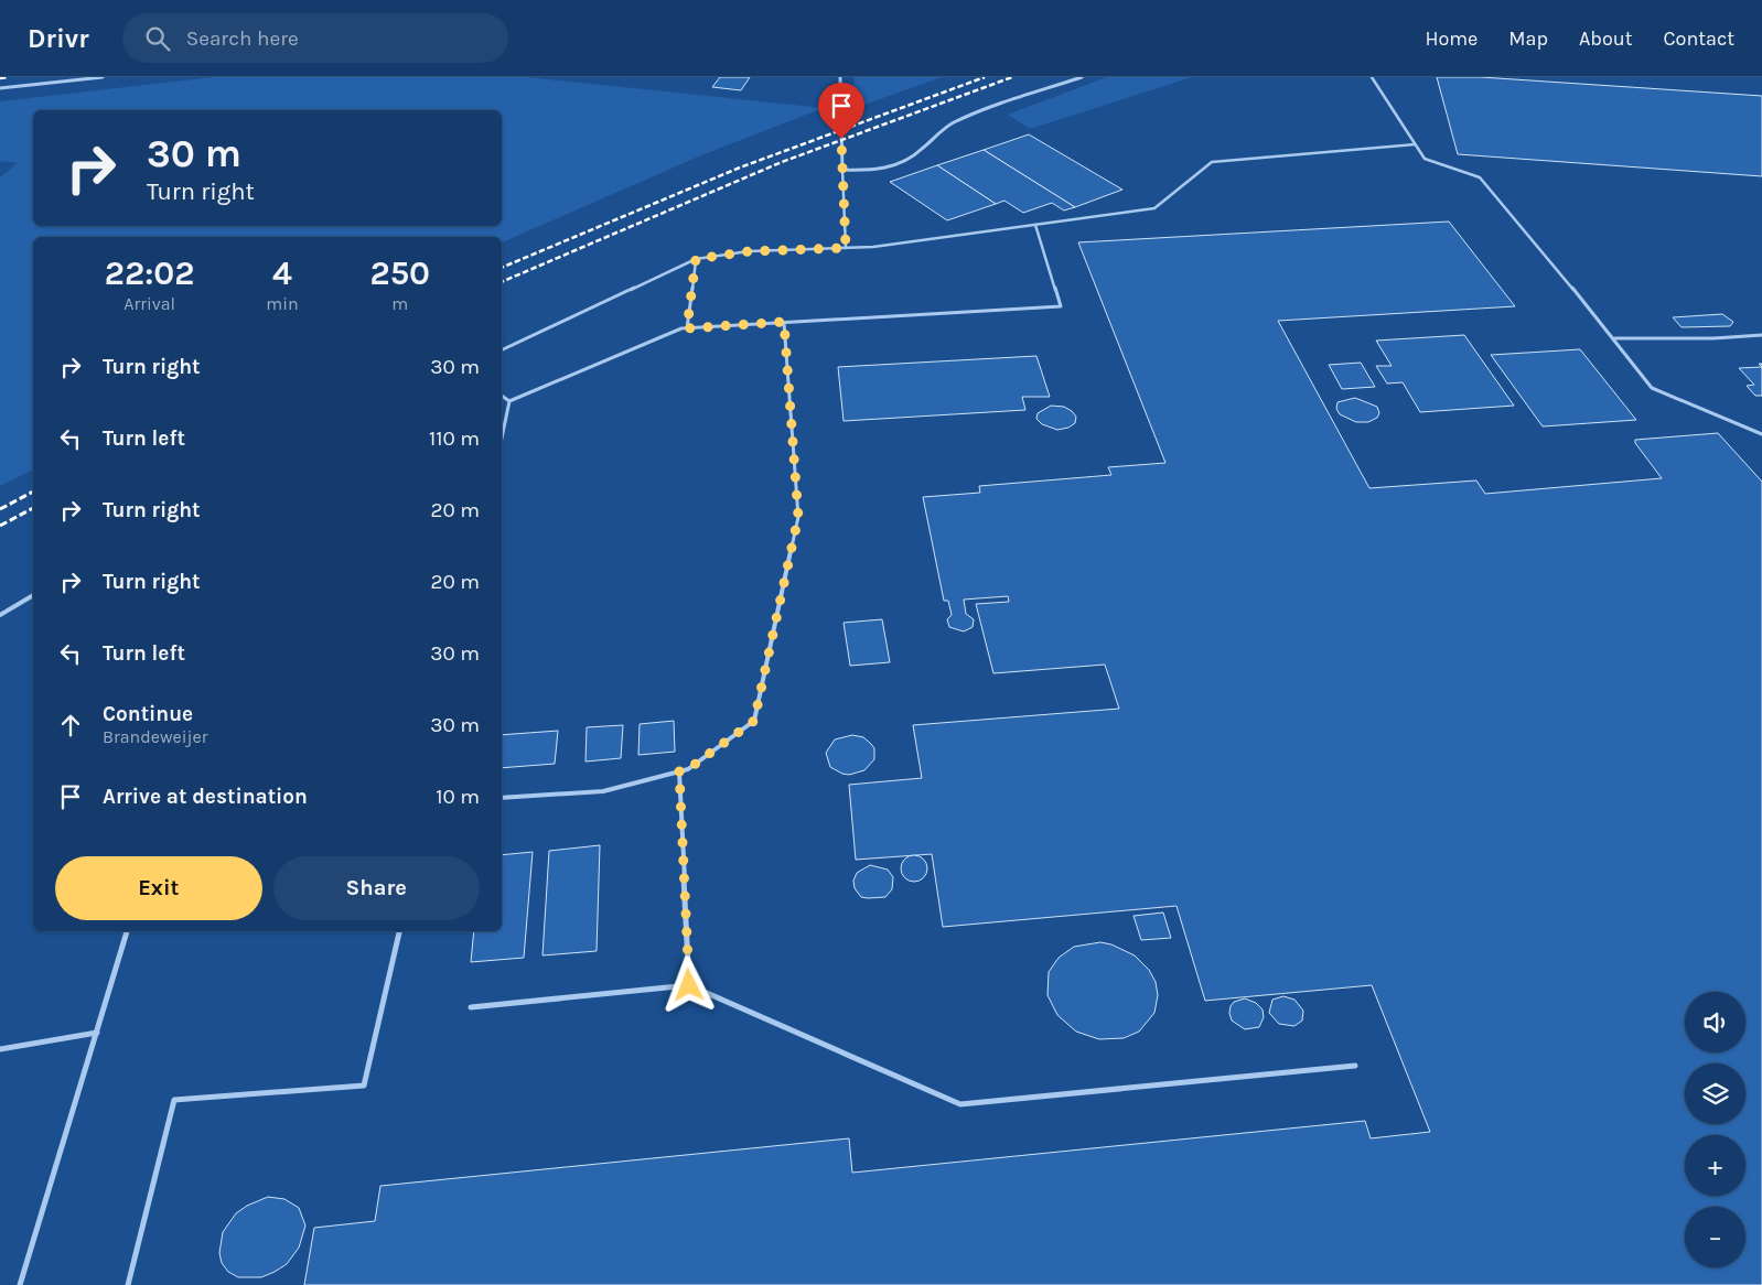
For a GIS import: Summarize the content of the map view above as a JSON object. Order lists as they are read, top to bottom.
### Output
{
  "page": {
    "header": "Drivr",
    "search": "Search here",
    "nav": [
      "Home",
      "Map",
      "About",
      "Contact"
    ],
    "turn": ["30 m", "Turn right"],
    "eta": [
      "22:02",
      "Arrival",
      "4",
      "min",
      "250",
      "m"
    ],
    "list": [
      {
        "name": "Turn right",
        "value": "30 m"
      },
      {
        "name": "Turn left",
        "value": "110 m"
      },
      {
        "name": "Turn right",
        "value": "20 m"
      },
      {
        "name": "Turn right",
        "value": "20 m"
      },
      {
        "name": "Turn left",
        "value": "30 m"
      },
      {
        "name": "Continue",
        "note": "Brandeweijer",
        "value": "30 m"
      },
      {
        "name": "Arrive at destination",
        "value": "10 m"
      }
    ],
    "buttons": ["Exit", "Share"],
    "map_buttons": ["+", "−"]
  }
}
